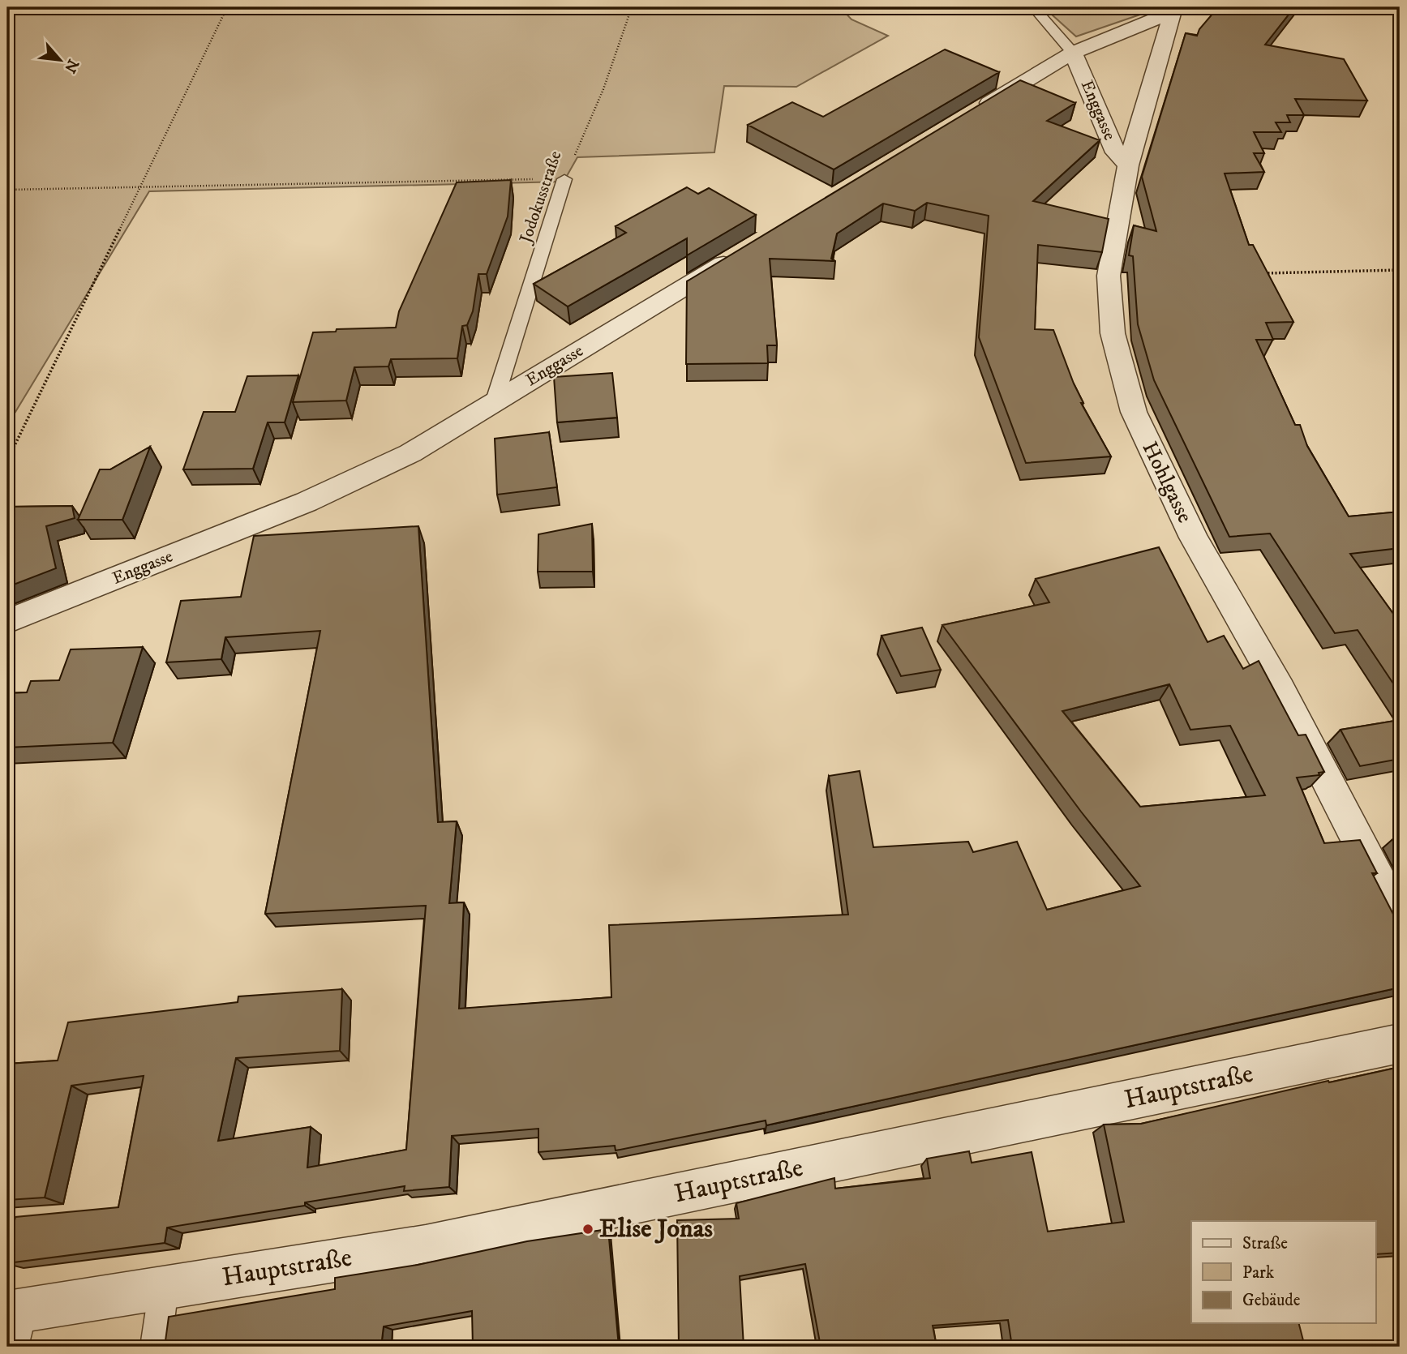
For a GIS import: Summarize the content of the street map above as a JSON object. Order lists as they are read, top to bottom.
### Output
{
  "streets": {
    "street": ["Enggasse", "Hohlgasse", "Hauptstraße"],
    "lane": ["Jodokusstraße"]
  },
  "crossings": [
    ["Enggasse", "Jodokusstraße"],
    ["Enggasse", "Hohlgasse"]
  ],
  "places": ["Elise Jonas"],
  "legend": ["Straße", "Park", "Gebäude"],
  "north": "bottom right"
}
